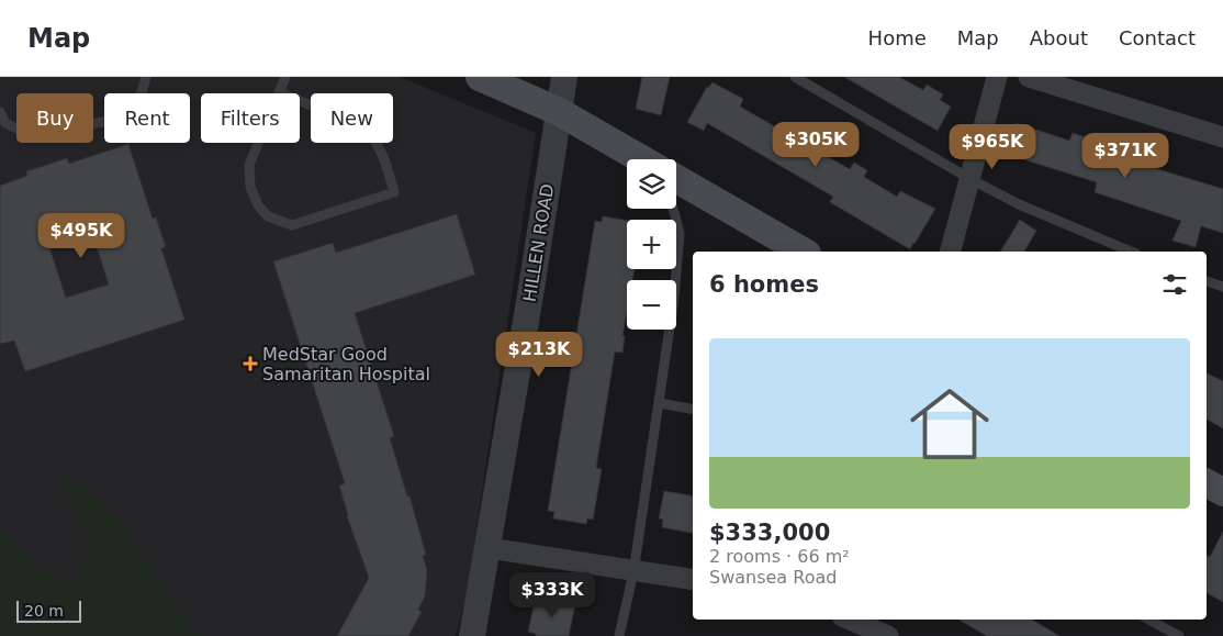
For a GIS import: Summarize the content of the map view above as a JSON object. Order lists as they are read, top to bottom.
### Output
{
  "streets": {
    "street": ["HILLEN ROAD"]
  },
  "places": {
    "health": ["MedStar Good Samaritan Hospital"]
  },
  "scale_bar": "20 m",
  "page": {
    "header": "Map",
    "nav": [
      "Home",
      "Map",
      "About",
      "Contact"
    ],
    "chip": [
      "Buy",
      "Rent",
      "Filters",
      "New"
    ],
    "price": [
      "$305K",
      "$965K",
      "$371K",
      "$495K",
      "$213K",
      "$333K"
    ],
    "map_buttons": ["+", "−"],
    "heading": "6 homes",
    "list": [
      {
        "name": "$333,000",
        "note": "2 rooms · 66 m² · Swansea Road"
      }
    ],
    "scale": "20 m"
  }
}
